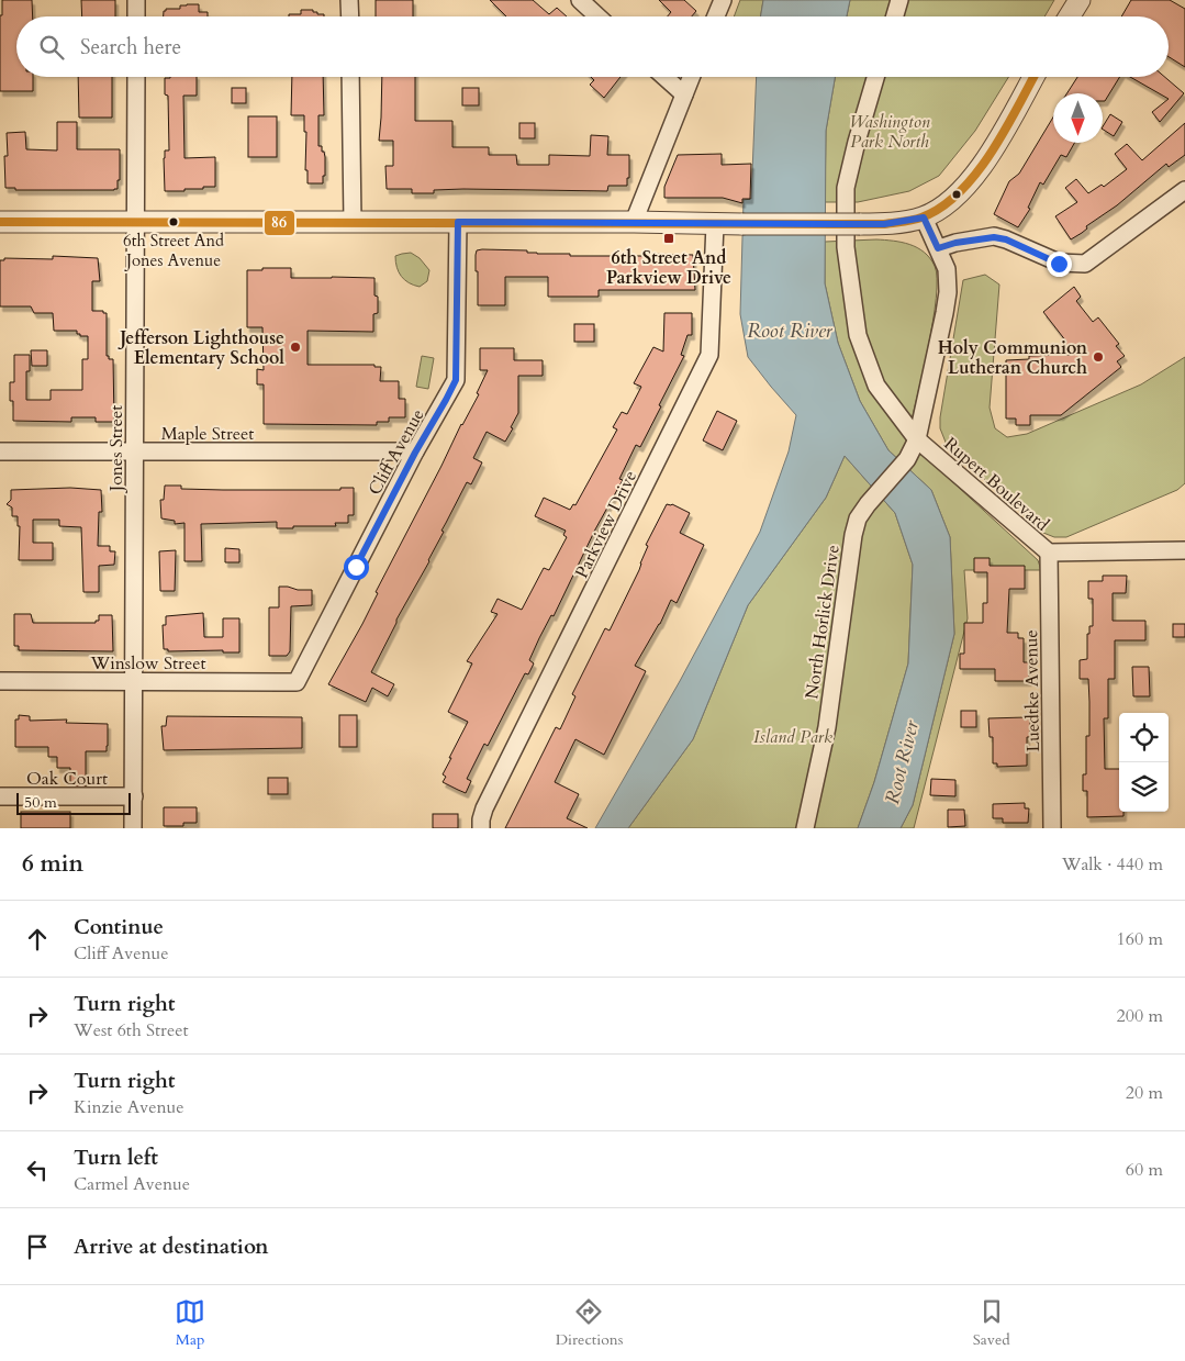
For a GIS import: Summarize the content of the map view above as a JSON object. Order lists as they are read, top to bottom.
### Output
{
  "streets": {
    "street": [
      "Maple Street",
      "Jones Street",
      "Cliff Avenue",
      "Rupert Boulevard",
      "Parkview Drive",
      "North Horlick Drive",
      "Winslow Street",
      "Luedtke Avenue",
      "Oak Court"
    ]
  },
  "crossings": [
    ["Maple Street", "Jones Street"],
    ["Maple Street", "Cliff Avenue"],
    ["Jones Street", "Winslow Street"],
    ["Jones Street", "Oak Court"],
    ["Cliff Avenue", "Winslow Street"],
    ["Rupert Boulevard", "North Horlick Drive"],
    ["Rupert Boulevard", "Luedtke Avenue"]
  ],
  "water": ["Root River"],
  "parks": ["Washington Park North", "Island Park"],
  "places": {
    "other": ["6th Street And Jones Avenue", "Jefferson Lighthouse Elementary School", "Holy Communion Lutheran Church"],
    "transit": ["6th Street And Parkview Drive"]
  },
  "lines": ["transit line 86"],
  "scale_bar": "50 m",
  "north": "bottom",
  "page": {
    "search": "Search here",
    "scale": "50 m",
    "heading": ["6 min", "Walk · 440 m"],
    "list": [
      ["Continue", "Cliff Avenue", "160 m"],
      ["Turn right", "West 6th Street", "200 m"],
      ["Turn right", "Kinzie Avenue", "20 m"],
      ["Turn left", "Carmel Avenue", "60 m"],
      "Arrive at destination"
    ],
    "nav": ["Map", "Directions", "Saved"]
  }
}
